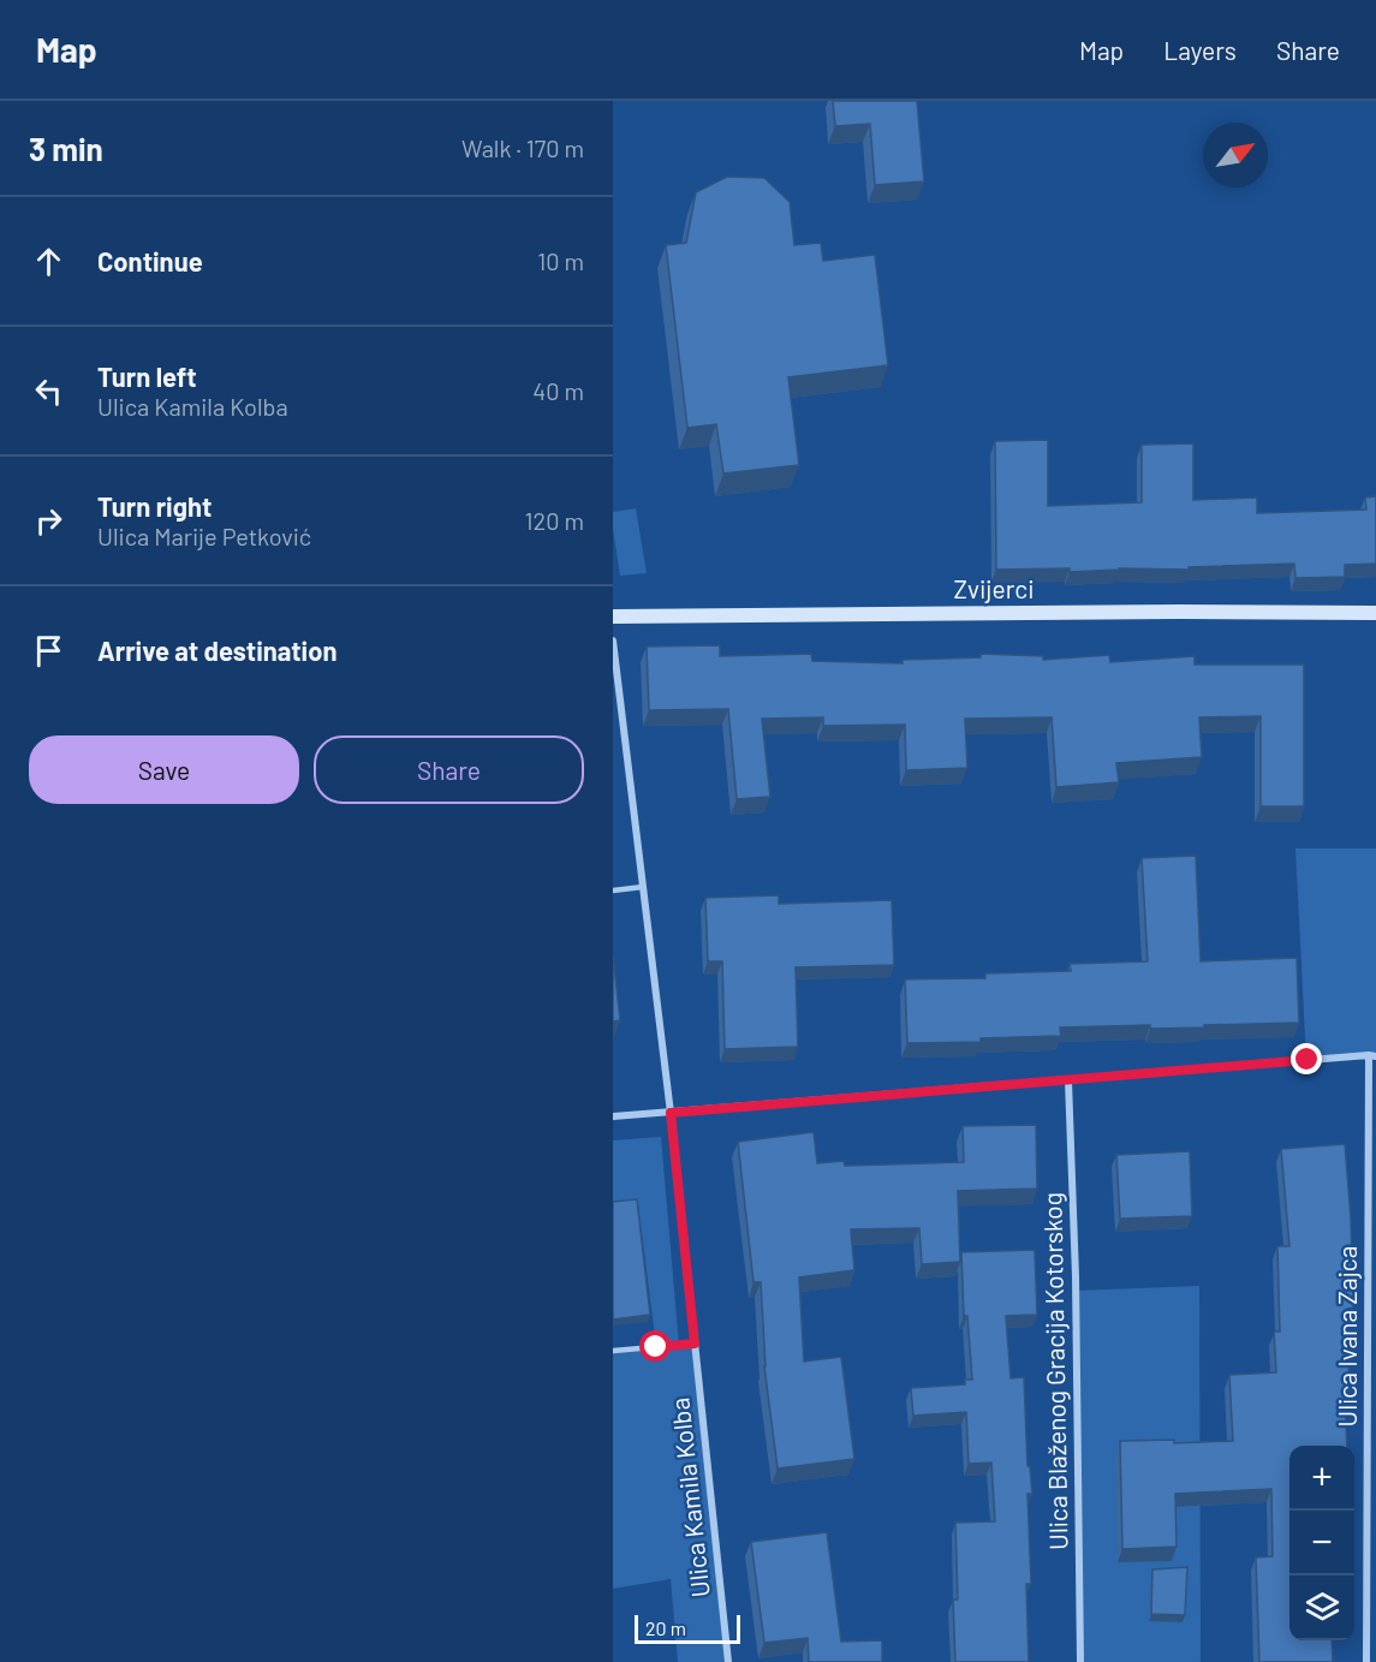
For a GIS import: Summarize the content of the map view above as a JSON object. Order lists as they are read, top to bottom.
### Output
{
  "streets": {
    "main road": ["Zvijerci"],
    "street": ["Ulica Ivana Zajca", "Ulica Blaženog Gracija Kotorskog", "Ulica Kamila Kolba"]
  },
  "scale_bar": "20 m",
  "north": "top right",
  "page": {
    "header": "Map",
    "nav": ["Map", "Layers", "Share"],
    "heading": ["3 min", "Walk · 170 m"],
    "list": [
      ["Continue", "10 m"],
      ["Turn left", "Ulica Kamila Kolba", "40 m"],
      ["Turn right", "Ulica Marije Petković", "120 m"],
      "Arrive at destination"
    ],
    "buttons": ["Save", "Share"],
    "map_buttons": ["+", "−"],
    "scale": "20 m"
  }
}
